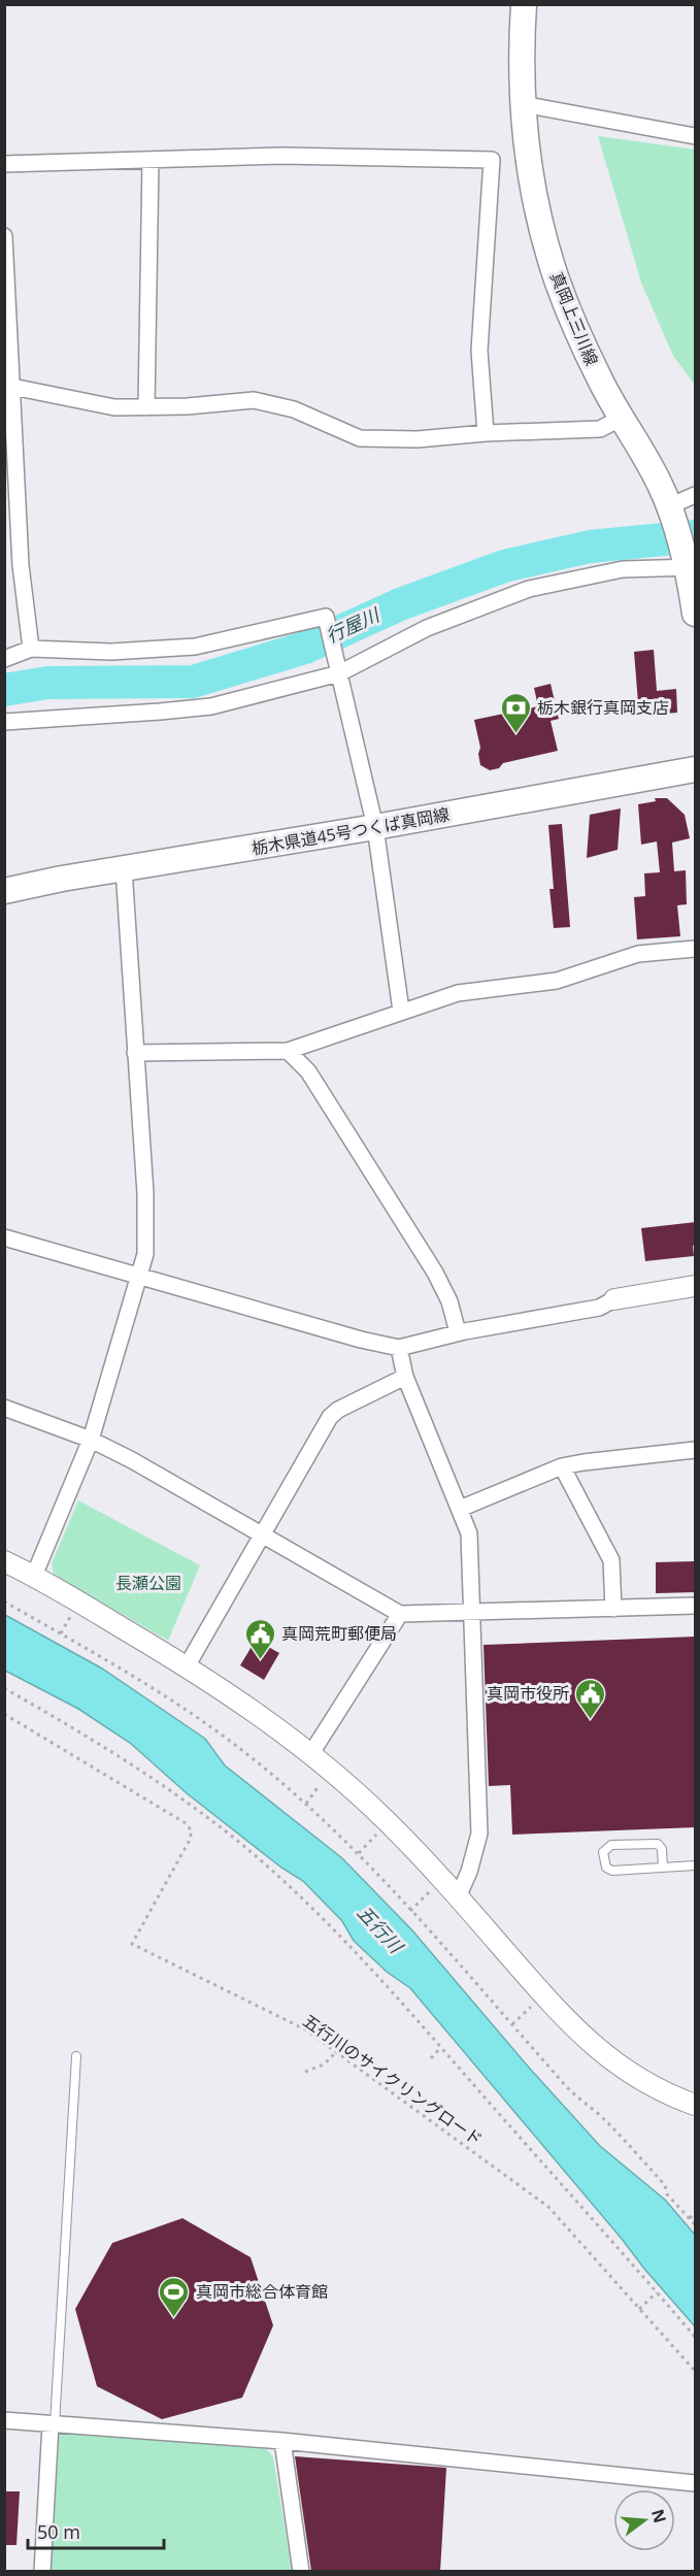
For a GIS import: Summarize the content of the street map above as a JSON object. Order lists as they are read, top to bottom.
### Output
{
  "streets": {
    "main road": ["真岡上三川線", "栃木県道45号つくば真岡線"],
    "path": ["五行川のサイクリングロード"]
  },
  "water": ["行屋川", "五行川"],
  "parks": ["長瀬公園"],
  "places": {
    "bank": ["栃木銀行真岡支店"],
    "public building": ["真岡荒町郵便局", "真岡市役所"],
    "sports": ["真岡市総合体育館"]
  },
  "scale_bar": "50 m",
  "north": "right"
}
